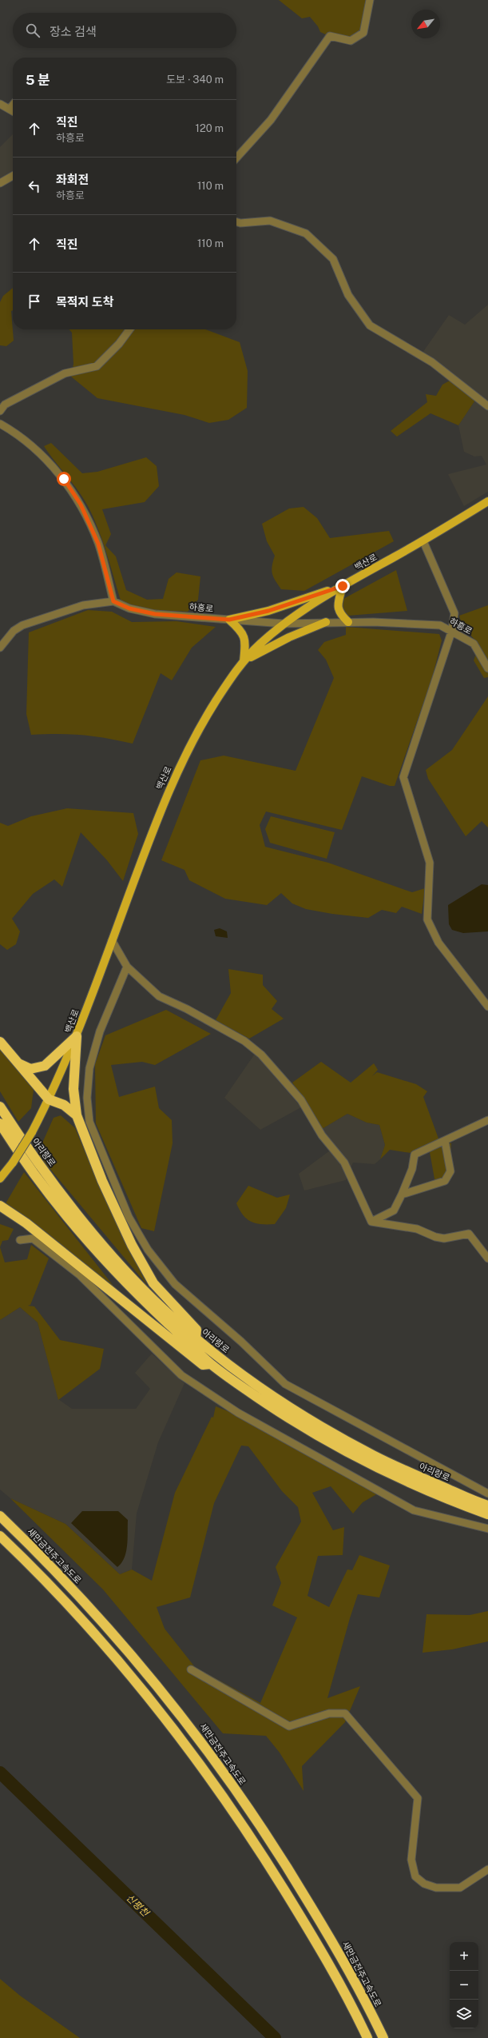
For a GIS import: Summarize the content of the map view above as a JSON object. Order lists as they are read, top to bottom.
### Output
{
  "streets": {
    "highway": ["아리랑로", "새만금전주고속도로"],
    "main road": ["백산로"],
    "street": ["하흥로"]
  },
  "crossings": [
    ["백산로", "하흥로"]
  ],
  "water": ["신평천"],
  "north": "bottom left",
  "page": {
    "search": "장소 검색",
    "heading": ["5 분", "도보 · 340 m"],
    "list": [
      ["직진", "하흥로", "120 m"],
      ["좌회전", "하흥로", "110 m"],
      ["직진", "110 m"],
      "목적지 도착"
    ],
    "map_buttons": ["+", "−"]
  }
}
